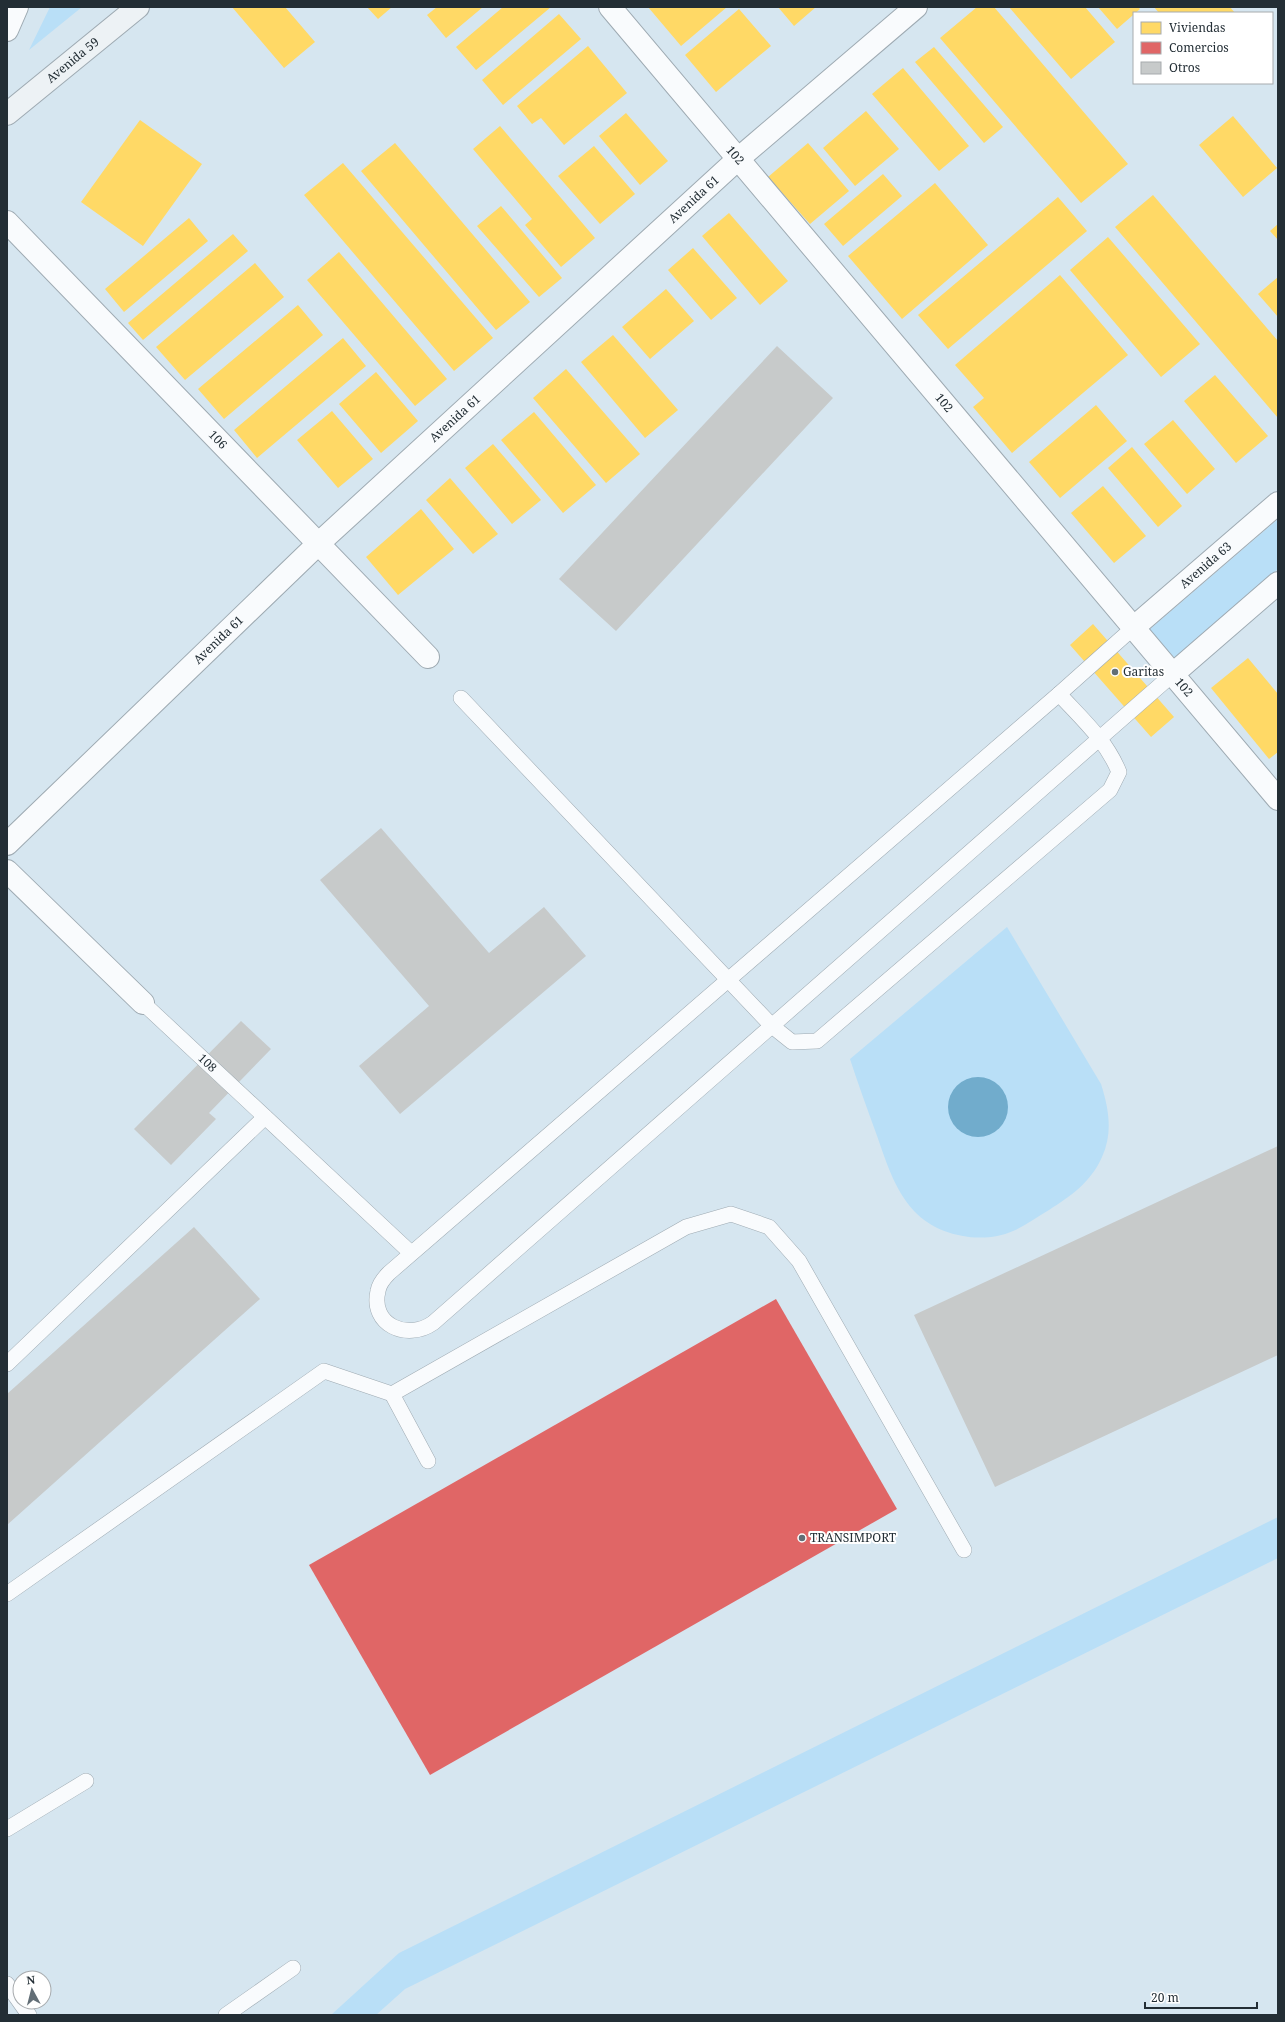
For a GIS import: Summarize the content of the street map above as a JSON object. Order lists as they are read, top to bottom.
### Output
{
  "streets": {
    "street": [
      "Avenida 59",
      "102",
      "Avenida 61",
      "106",
      "Avenida 63",
      "108"
    ]
  },
  "crossings": [
    ["102", "Avenida 61"],
    ["102", "Avenida 63"],
    ["Avenida 61", "106"]
  ],
  "places": ["Garitas", "TRANSIMPORT"],
  "legend": ["Viviendas", "Comercios", "Otros"],
  "scale_bar": "20 m",
  "north": "top"
}
